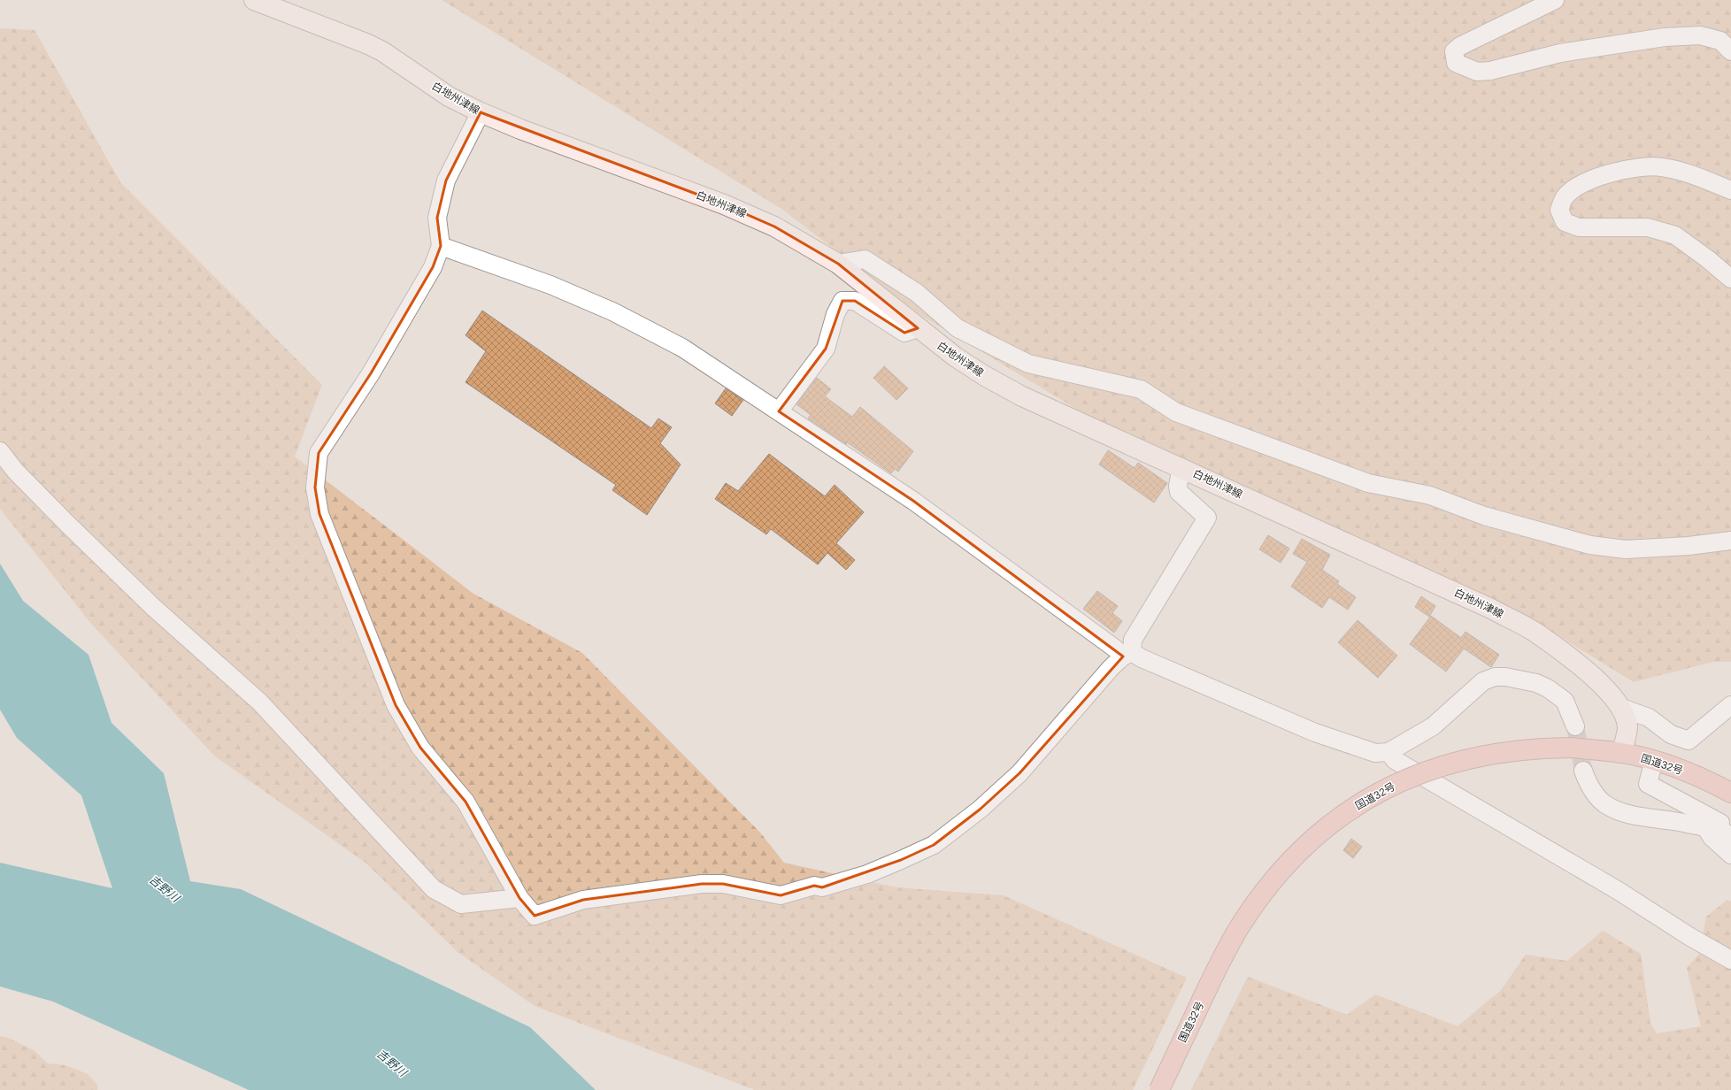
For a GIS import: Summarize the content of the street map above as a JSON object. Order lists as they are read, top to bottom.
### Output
{
  "streets": {
    "highway": ["国道32号"],
    "main road": ["白地州津線"]
  },
  "crossings": [
    ["白地州津線", "国道32号"]
  ],
  "water": ["吉野川"]
}
